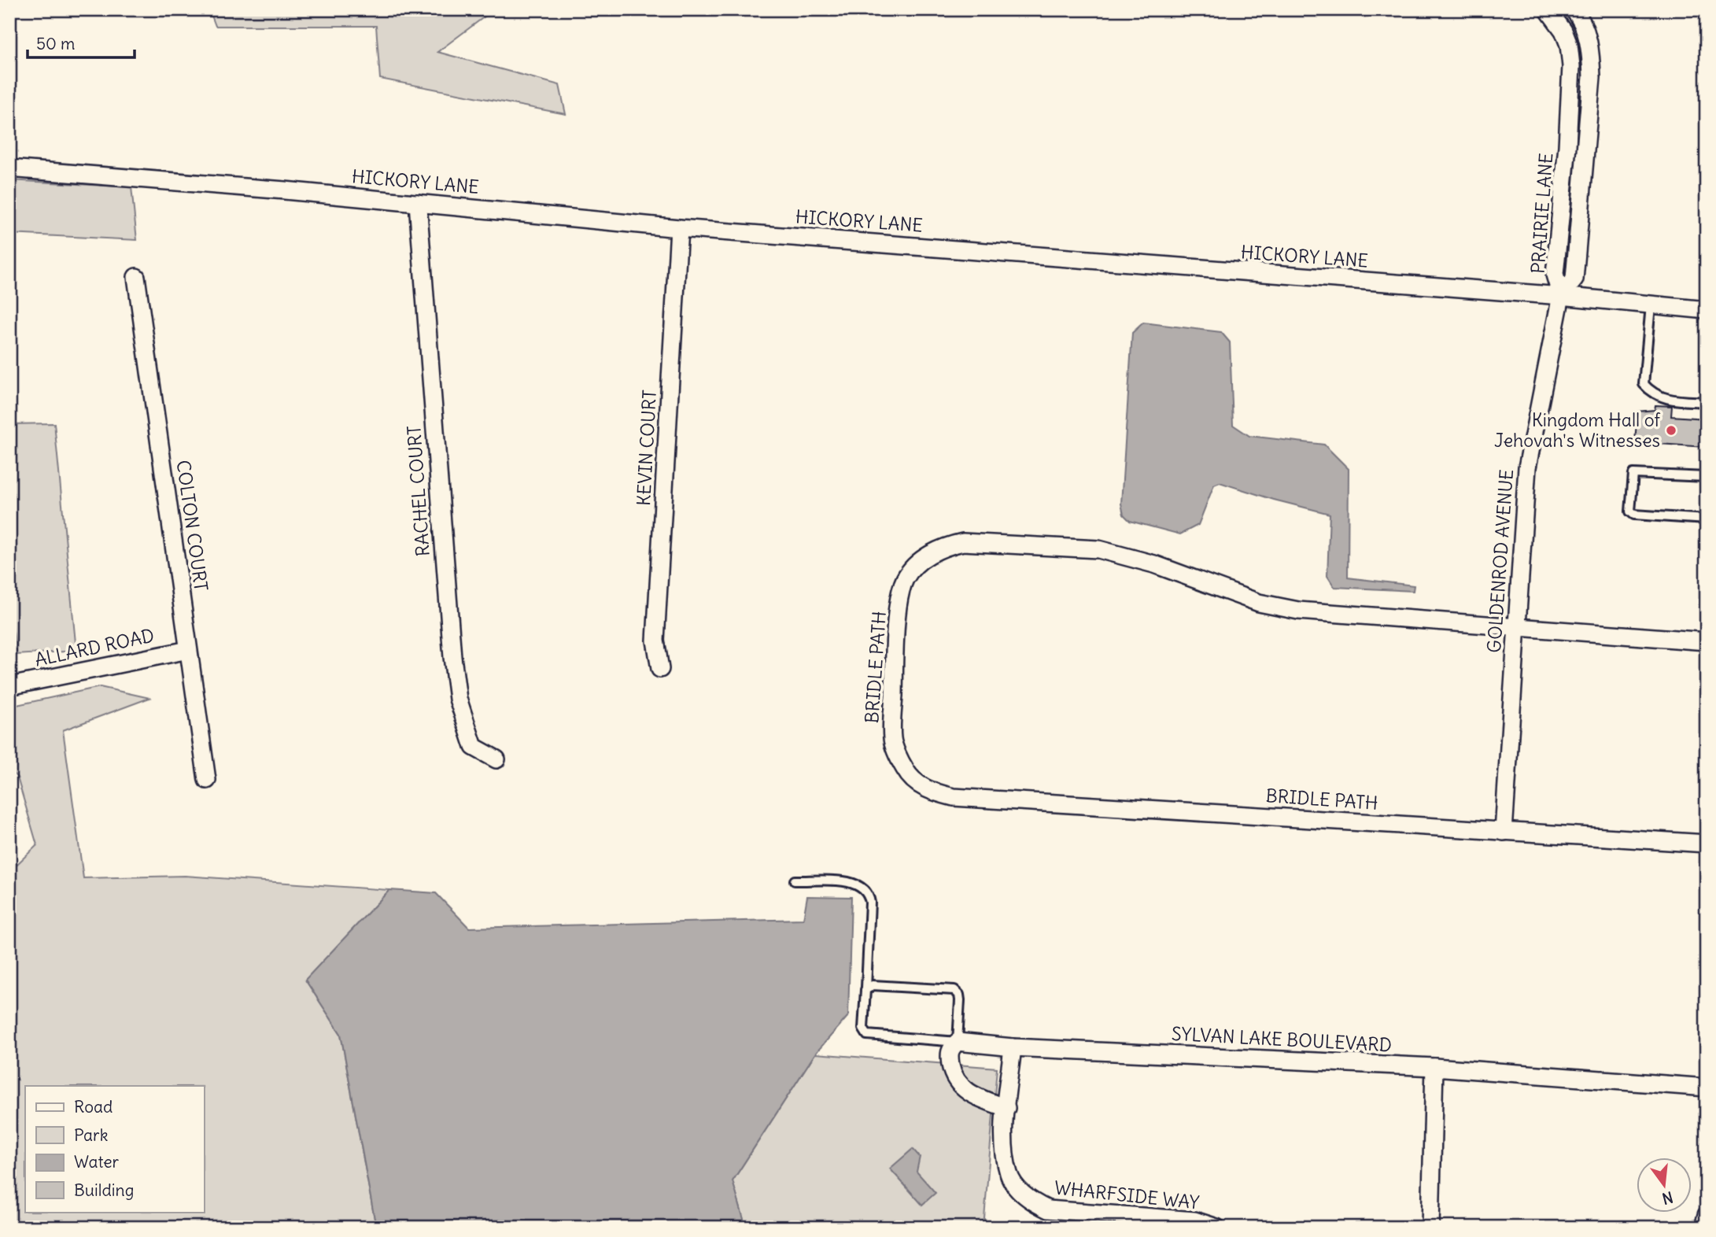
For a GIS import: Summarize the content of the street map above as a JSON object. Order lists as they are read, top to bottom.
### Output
{
  "streets": {
    "street": [
      "HICKORY LANE",
      "PRAIRIE LANE",
      "KEVIN COURT",
      "RACHEL COURT",
      "COLTON COURT",
      "GOLDENROD AVENUE",
      "ALLARD ROAD",
      "BRIDLE PATH",
      "SYLVAN LAKE BOULEVARD",
      "WHARFSIDE WAY"
    ]
  },
  "crossings": [
    ["HICKORY LANE", "PRAIRIE LANE"],
    ["HICKORY LANE", "KEVIN COURT"],
    ["HICKORY LANE", "RACHEL COURT"],
    ["HICKORY LANE", "GOLDENROD AVENUE"],
    ["PRAIRIE LANE", "GOLDENROD AVENUE"],
    ["COLTON COURT", "ALLARD ROAD"],
    ["GOLDENROD AVENUE", "BRIDLE PATH"],
    ["SYLVAN LAKE BOULEVARD", "WHARFSIDE WAY"]
  ],
  "places": ["Kingdom Hall of Jehovah's Witnesses"],
  "legend": [
    "Road",
    "Park",
    "Water",
    "Building"
  ],
  "scale_bar": "50 m",
  "north": "bottom"
}
